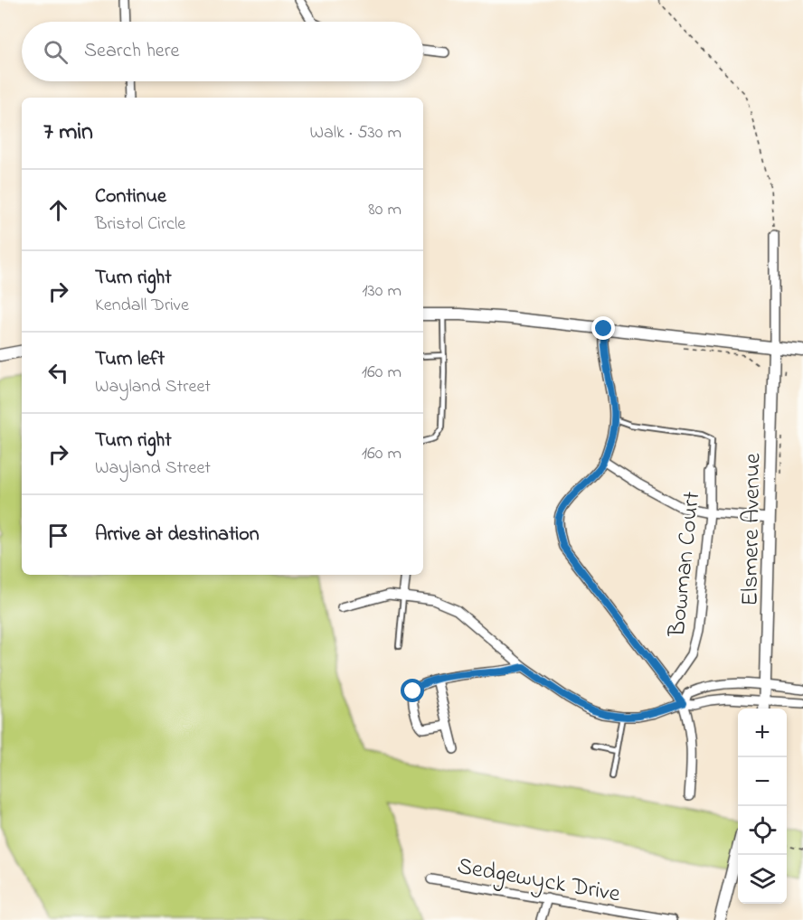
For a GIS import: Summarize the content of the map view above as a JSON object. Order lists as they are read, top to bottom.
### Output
{
  "streets": {
    "main road": ["Elsmere Avenue"],
    "street": ["Bowman Court", "Sedgewyck Drive"]
  },
  "page": {
    "search": "Search here",
    "heading": ["7 min", "Walk · 530 m"],
    "list": [
      ["Continue", "Bristol Circle", "80 m"],
      ["Turn right", "Kendall Drive", "130 m"],
      ["Turn left", "Wayland Street", "160 m"],
      ["Turn right", "Wayland Street", "160 m"],
      "Arrive at destination"
    ],
    "map_buttons": ["+", "−"]
  }
}
